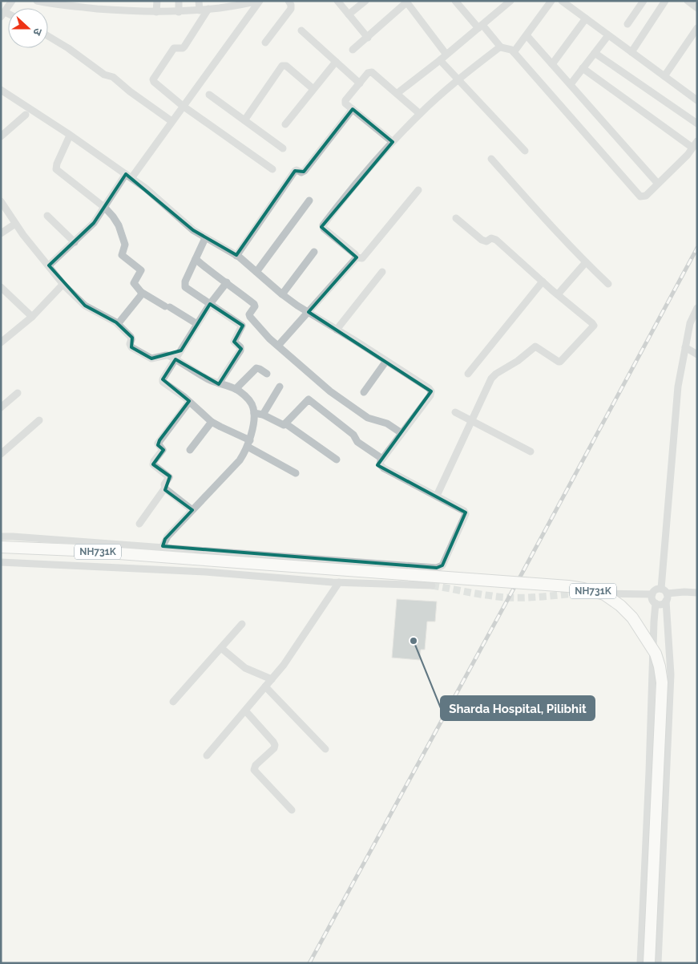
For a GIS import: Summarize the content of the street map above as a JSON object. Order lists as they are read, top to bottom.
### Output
{
  "streets": {
    "highway": ["NH731K"]
  },
  "places": ["Sharda Hospital, Pilibhit"],
  "north": "right"
}
